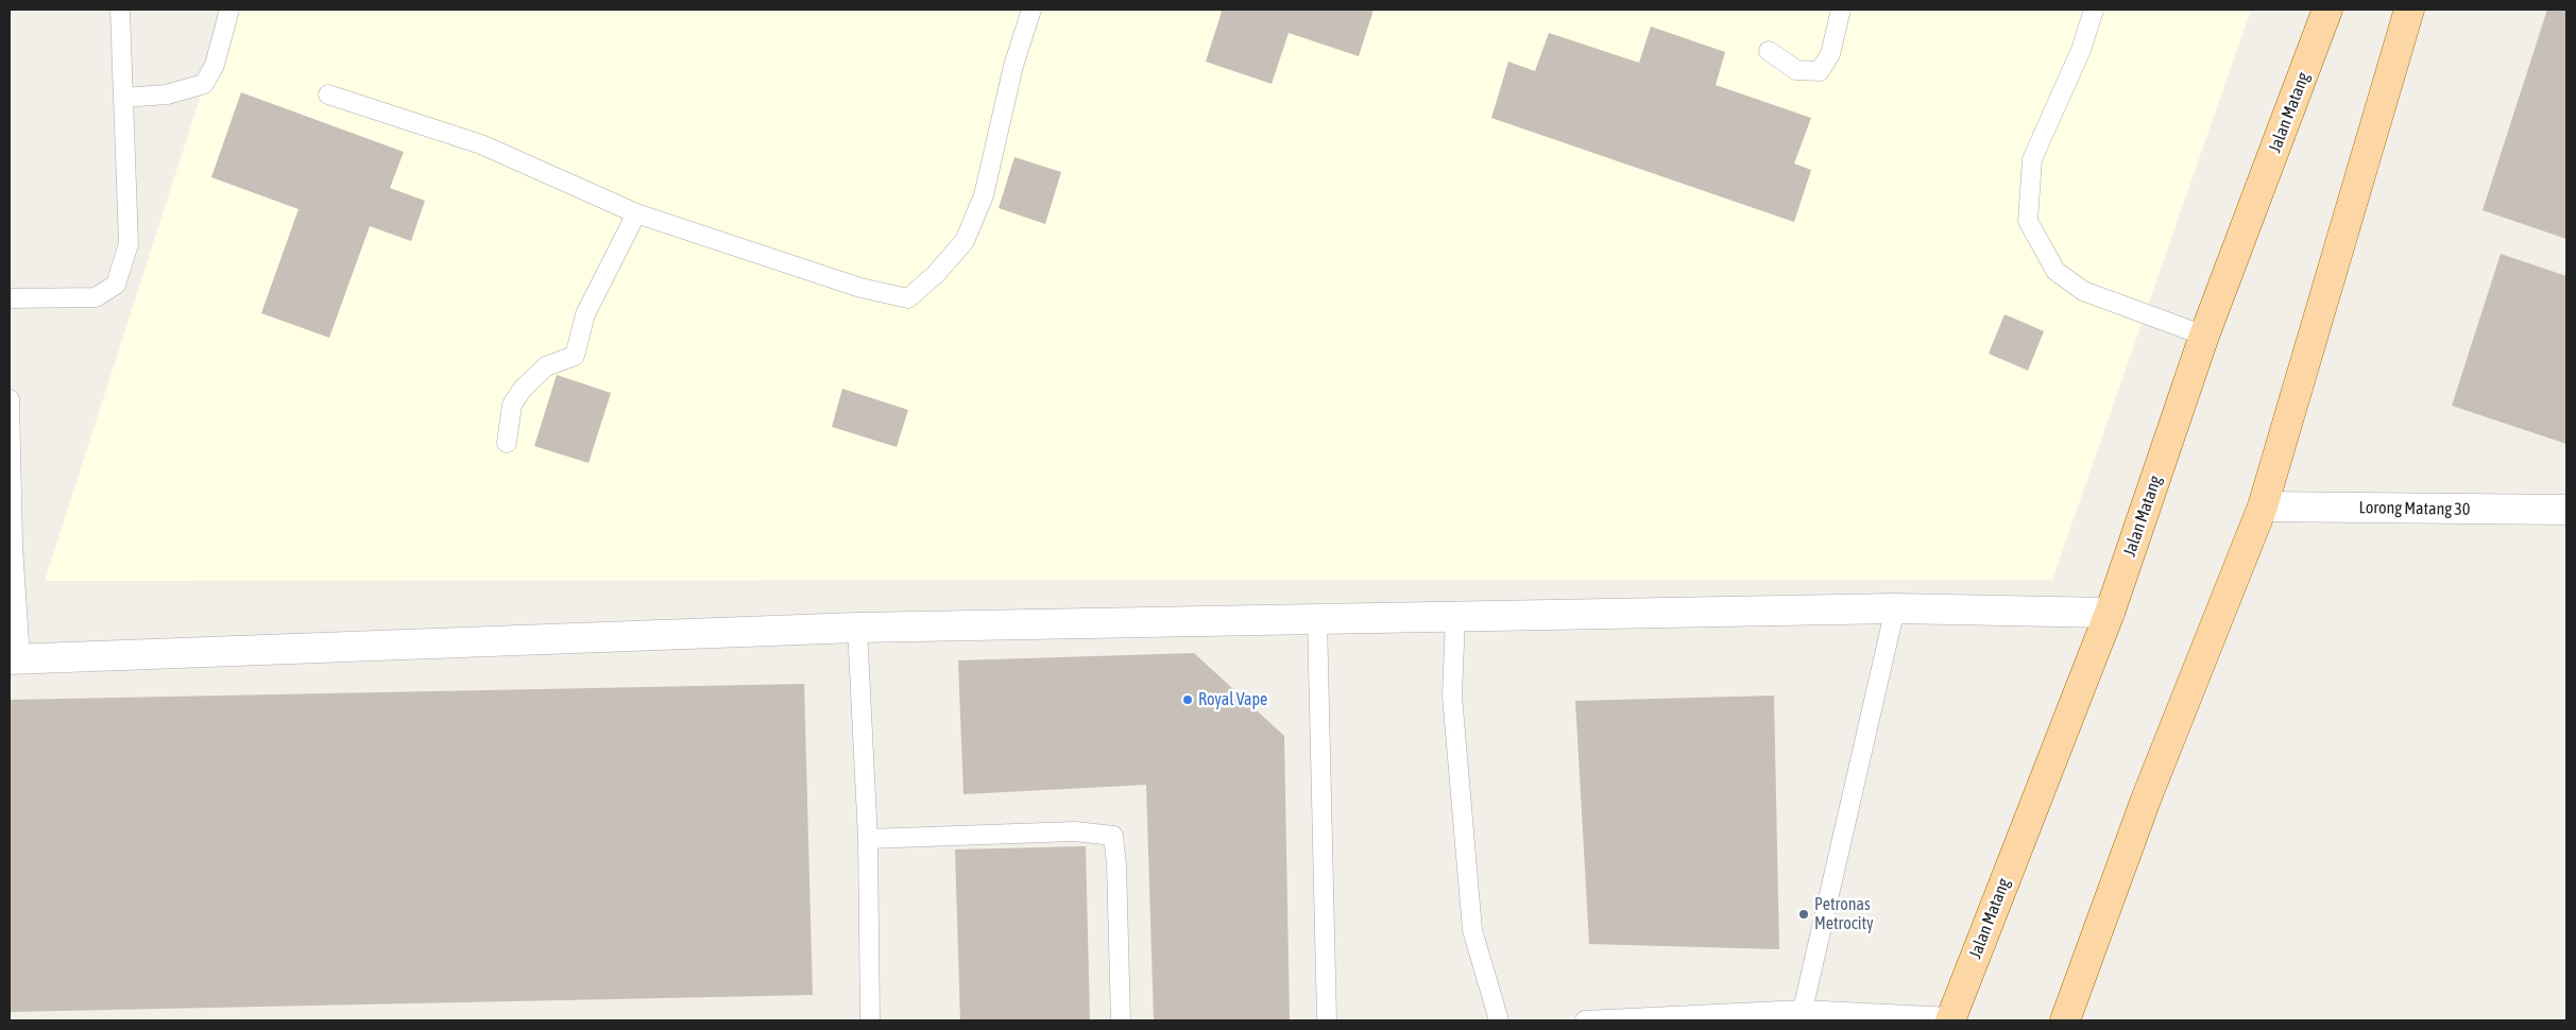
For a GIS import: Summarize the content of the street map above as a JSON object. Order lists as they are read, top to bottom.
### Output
{
  "streets": {
    "main road": ["Jalan Matang"],
    "street": ["Lorong Matang 30"]
  },
  "places": ["Royal Vape", "Petronas Metrocity"]
}
